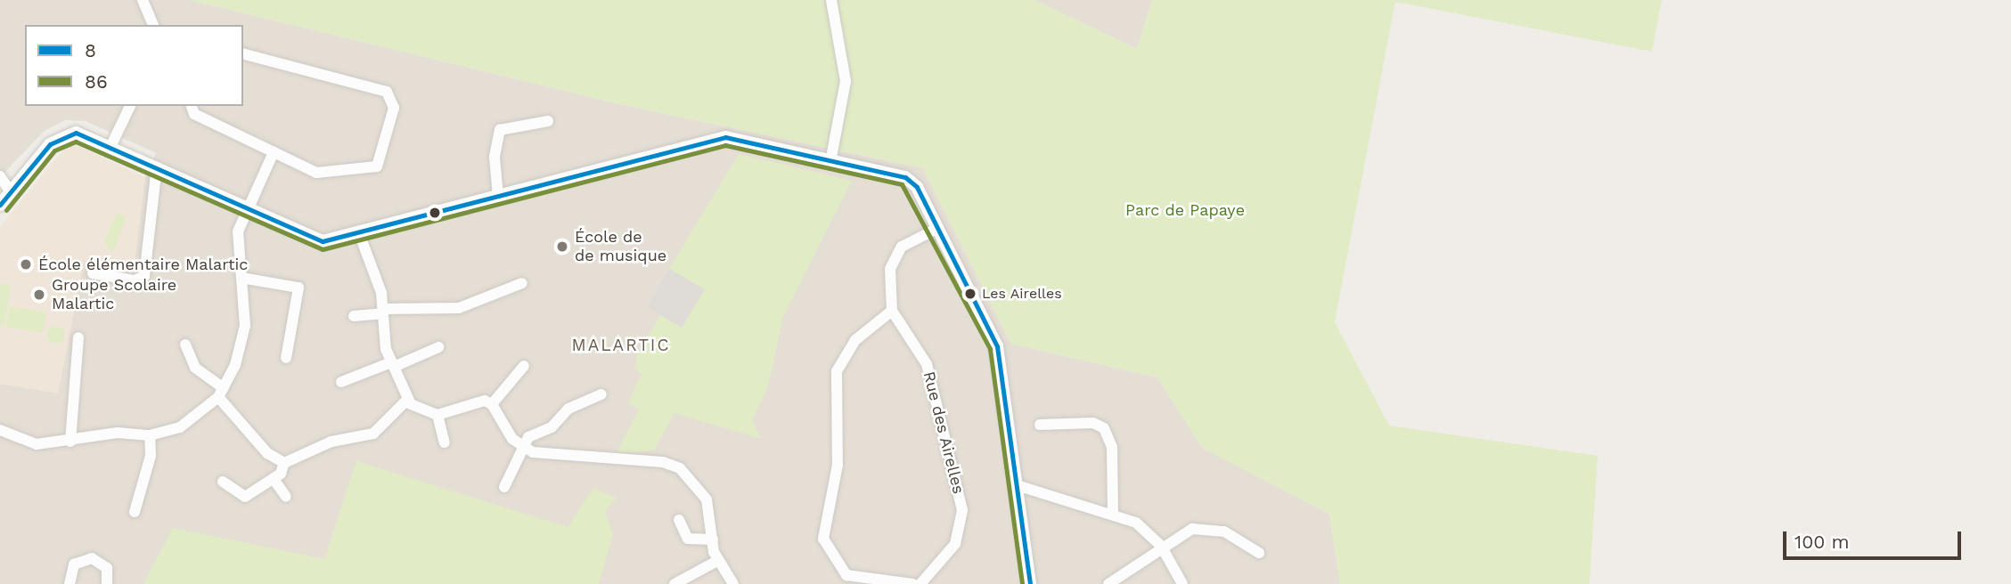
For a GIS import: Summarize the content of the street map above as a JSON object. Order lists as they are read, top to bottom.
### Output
{
  "streets": {
    "street": ["Rue des Airelles"]
  },
  "districts": ["MALARTIC"],
  "parks": ["Parc de Papaye"],
  "places": [
    "École de de musique",
    "École élémentaire Malartic",
    "Les Airelles",
    "Groupe Scolaire Malartic"
  ],
  "lines": ["transit line 8", "transit line 86"],
  "legend": ["8", "86"],
  "scale_bar": "100 m"
}
